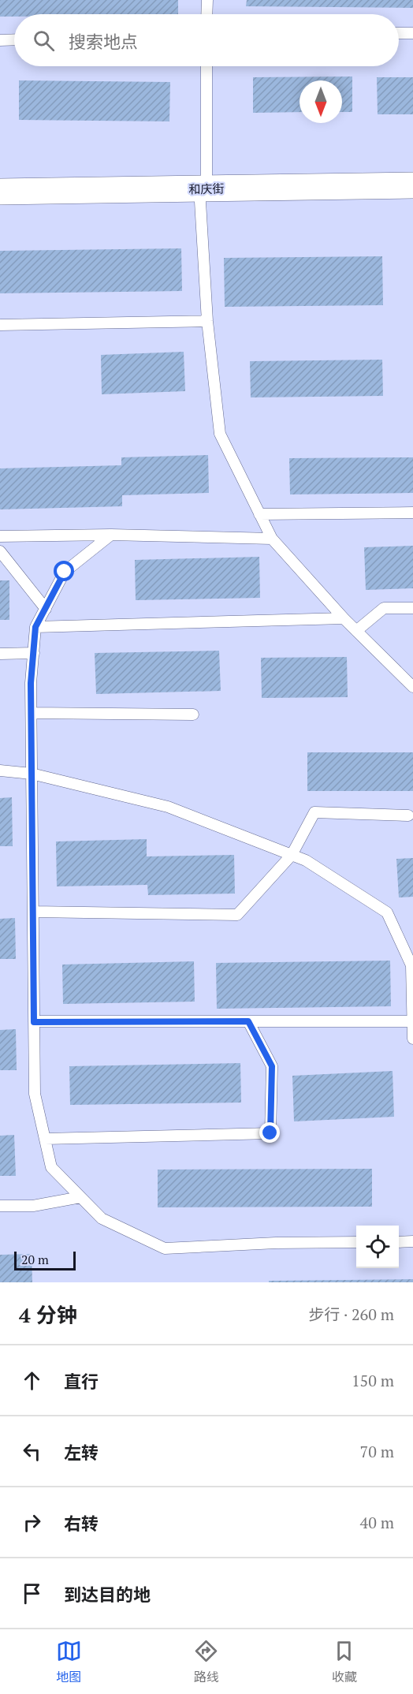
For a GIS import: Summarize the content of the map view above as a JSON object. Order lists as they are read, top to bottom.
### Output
{
  "streets": {
    "street": ["和庆街"]
  },
  "scale_bar": "20 m",
  "north": "bottom",
  "page": {
    "search": "搜索地点",
    "scale": "20 m",
    "heading": ["4 分钟", "步行 · 260 m"],
    "list": [
      ["直行", "150 m"],
      ["左转", "70 m"],
      ["右转", "40 m"],
      "到达目的地"
    ],
    "nav": ["地图", "路线", "收藏"]
  }
}
